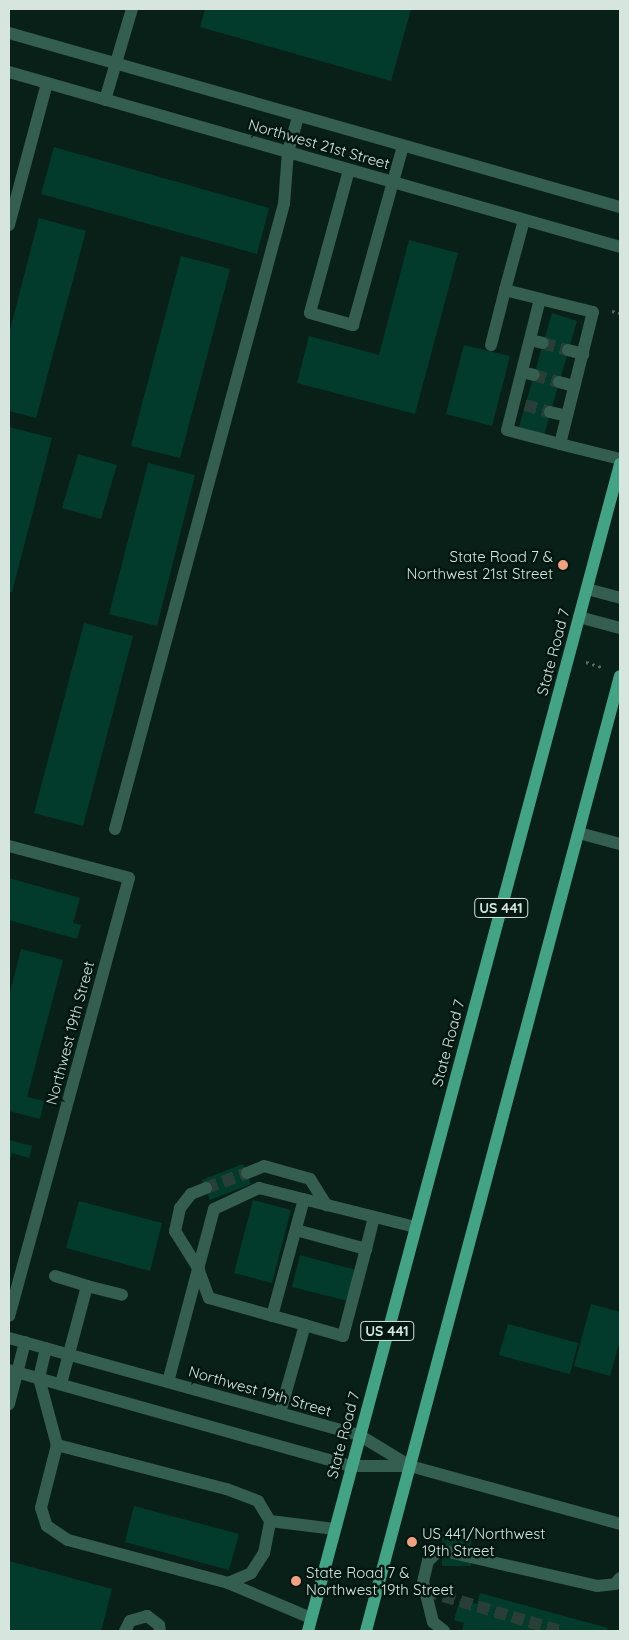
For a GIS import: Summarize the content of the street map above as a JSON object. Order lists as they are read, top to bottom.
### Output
{
  "streets": {
    "main road": ["State Road 7", "US 441"],
    "street": ["Northwest 21st Street", "Northwest 19th Street"]
  },
  "crossings": [
    ["State Road 7", "Northwest 19th Street"]
  ],
  "places": ["State Road 7 & Northwest 21st Street", "US 441/Northwest 19th Street", "State Road 7 & Northwest 19th Street"]
}
